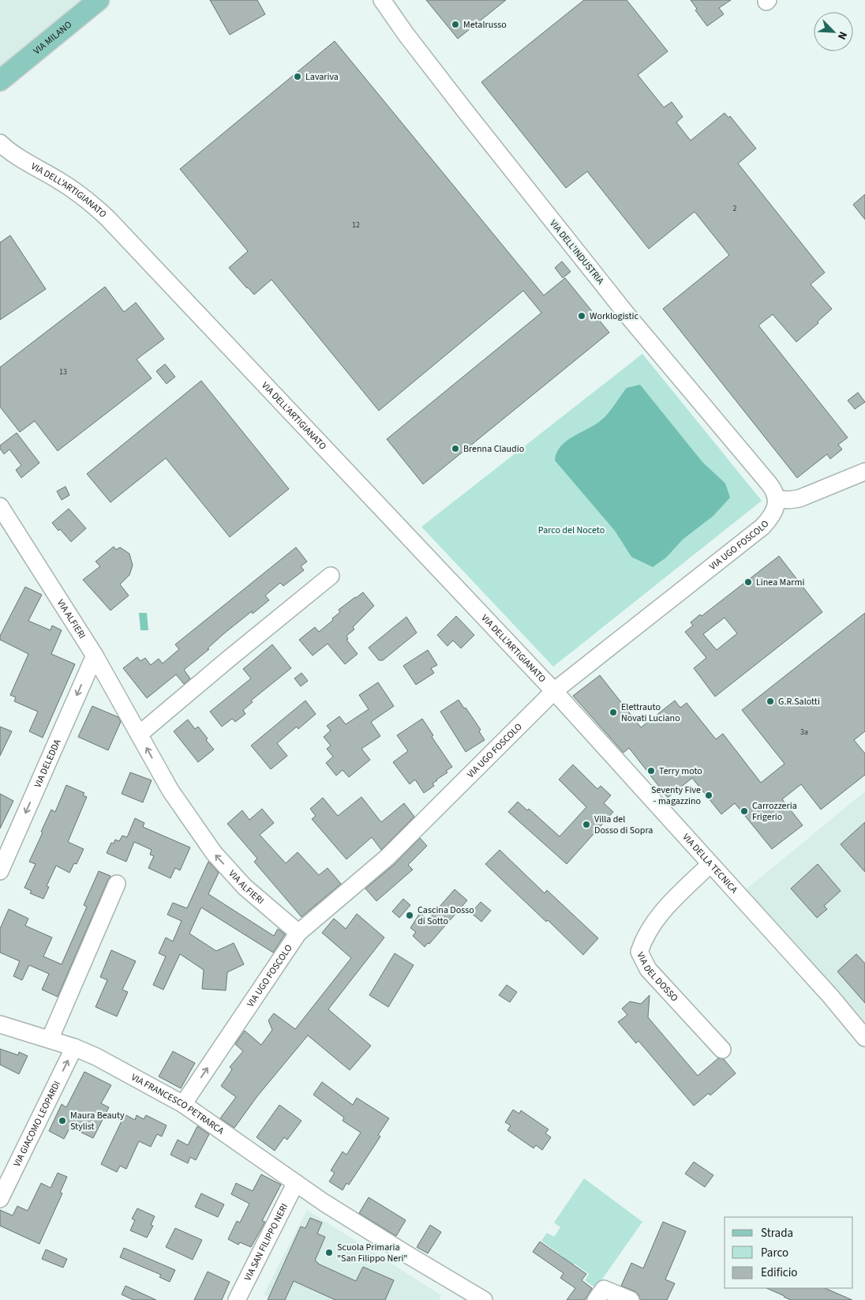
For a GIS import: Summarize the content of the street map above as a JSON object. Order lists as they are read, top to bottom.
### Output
{
  "streets": {
    "main road": ["VIA MILANO"],
    "street": [
      "VIA DELL'ARTIGIANATO",
      "VIA DELL'INDUSTRIA",
      "VIA UGO FOSCOLO",
      "VIA ALFIERI",
      "VIA DELEDDA",
      "VIA DELLA TECNICA",
      "VIA DEL DOSSO",
      "VIA FRANCESCO PETRARCA",
      "VIA GIACOMO LEOPARDI",
      "VIA SAN FILIPPO NERI"
    ]
  },
  "crossings": [
    ["VIA DELL'ARTIGIANATO", "VIA UGO FOSCOLO"],
    ["VIA DELL'ARTIGIANATO", "VIA DELLA TECNICA"],
    ["VIA DELL'INDUSTRIA", "VIA UGO FOSCOLO"],
    ["VIA UGO FOSCOLO", "VIA ALFIERI"],
    ["VIA UGO FOSCOLO", "VIA DELLA TECNICA"],
    ["VIA UGO FOSCOLO", "VIA FRANCESCO PETRARCA"],
    ["VIA ALFIERI", "VIA DELEDDA"],
    ["VIA DELLA TECNICA", "VIA DEL DOSSO"],
    ["VIA FRANCESCO PETRARCA", "VIA GIACOMO LEOPARDI"],
    ["VIA FRANCESCO PETRARCA", "VIA SAN FILIPPO NERI"]
  ],
  "one_way": ["VIA ALFIERI", "VIA DELEDDA", "VIA GIACOMO LEOPARDI"],
  "parks": ["Parco del Noceto"],
  "places": [
    "Metalrusso",
    "Lavariva",
    "Worklogistic",
    "Brenna Claudio",
    "Linea Marmi",
    "G.R.Salotti",
    "Elettrauto Novati Luciano",
    "Terry moto",
    "Seventy Five - magazzino",
    "Carrozzeria Frigerio",
    "Villa del Dosso di Sopra",
    "Cascina Dosso di Sotto",
    "Maura Beauty Stylist",
    "Scuola Primaria \"San Filippo Neri\""
  ],
  "house_numbers": [
    "2",
    "12",
    "13",
    "3a"
  ],
  "legend": ["Strada", "Parco", "Edificio"],
  "north": "bottom right"
}
